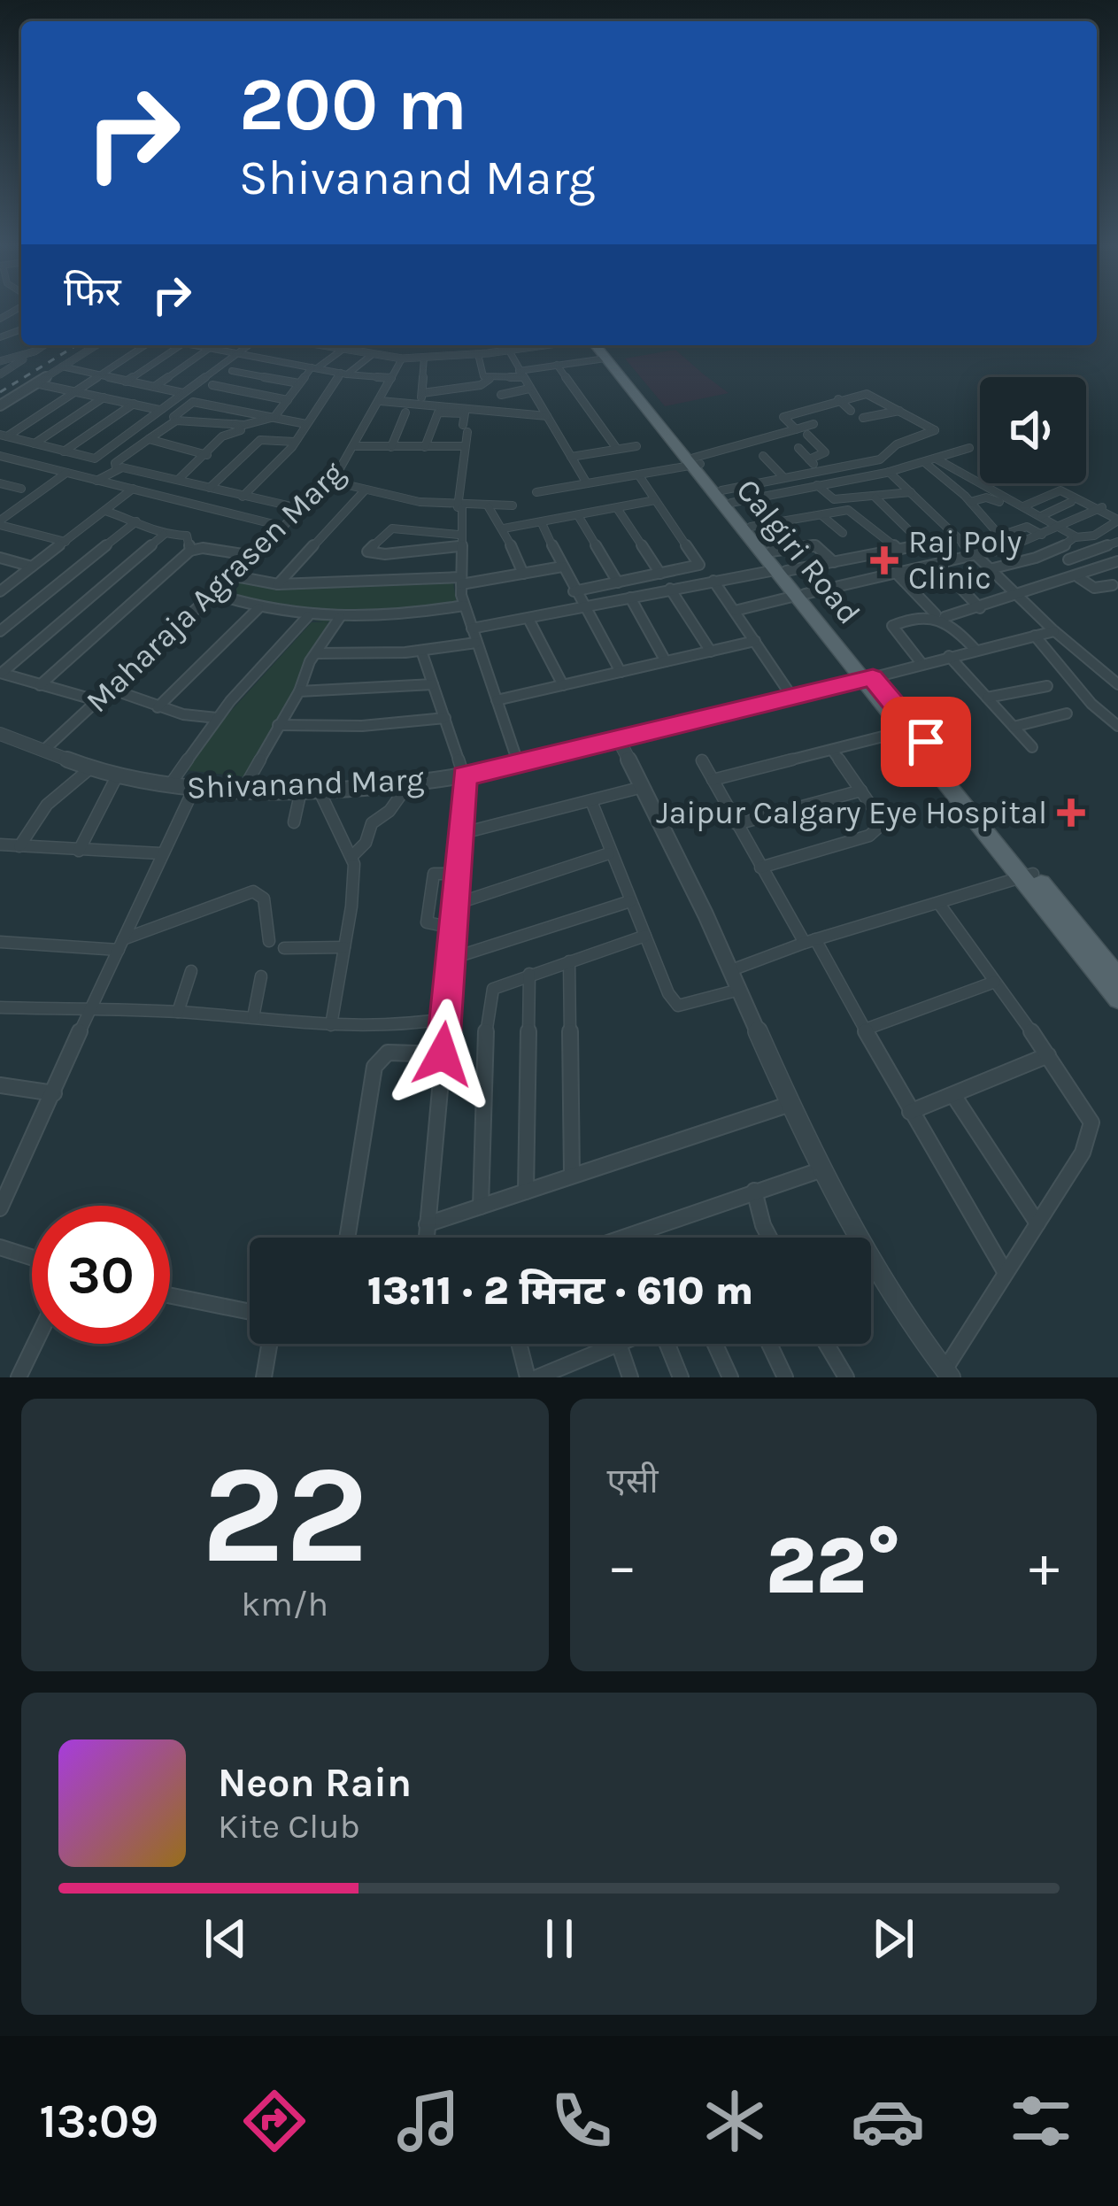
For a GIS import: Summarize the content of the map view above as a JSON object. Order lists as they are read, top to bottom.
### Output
{
  "streets": {
    "main road": ["Calgiri Road"],
    "street": ["Maharaja Agrasen Marg", "Shivanand Marg"]
  },
  "crossings": [
    ["Calgiri Road", "Shivanand Marg"],
    ["Maharaja Agrasen Marg", "Shivanand Marg"]
  ],
  "places": {
    "health": ["Raj Poly Clinic", "Jaipur Calgary Eye Hospital"]
  },
  "page": {
    "turn": ["200 m", "Shivanand Marg"],
    "then": "फिर",
    "limit": "30",
    "trip": "13:11 · 2 मिनट · 610 m",
    "tile": [
      ["22", "km/h"],
      "एसी"
    ],
    "heat": ["−", "22°", "+"],
    "song": ["Neon Rain", "Kite Club"],
    "tabs": "13:09"
  }
}
